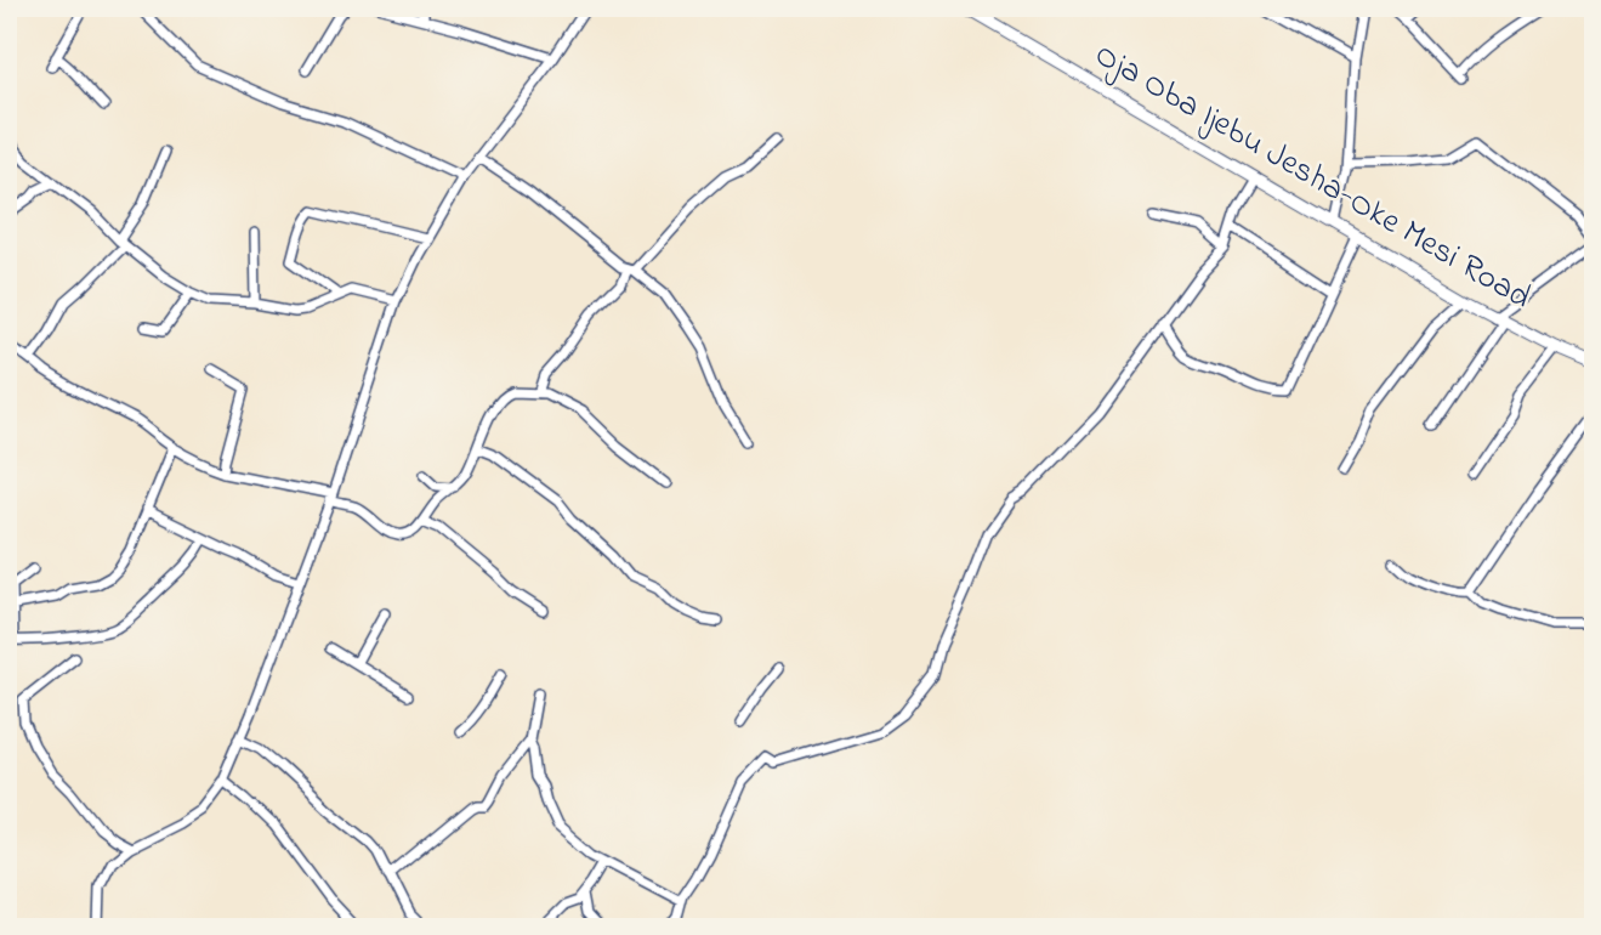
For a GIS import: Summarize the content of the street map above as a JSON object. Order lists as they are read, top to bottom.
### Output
{
  "streets": {
    "main road": ["Oja Oba Ijebu Jesha-Oke Mesi Road"]
  }
}
